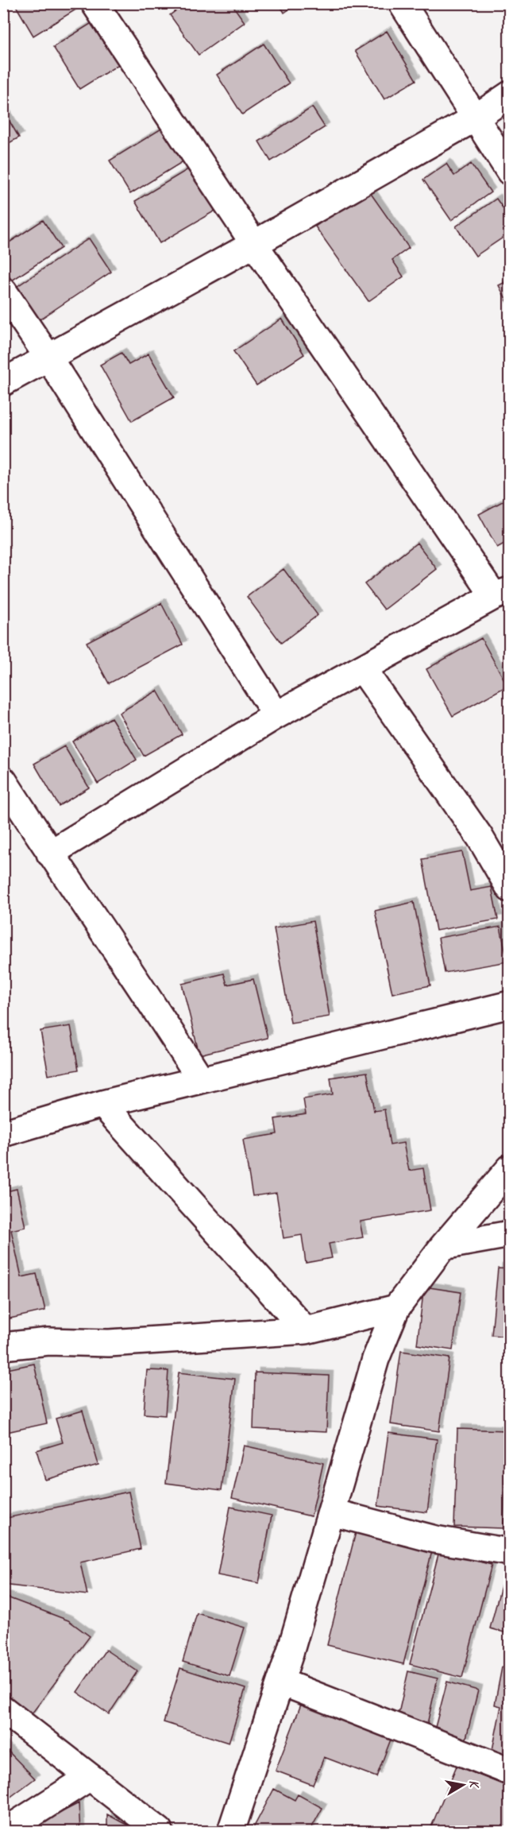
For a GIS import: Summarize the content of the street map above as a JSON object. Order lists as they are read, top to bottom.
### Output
{
  "north": "right"
}
